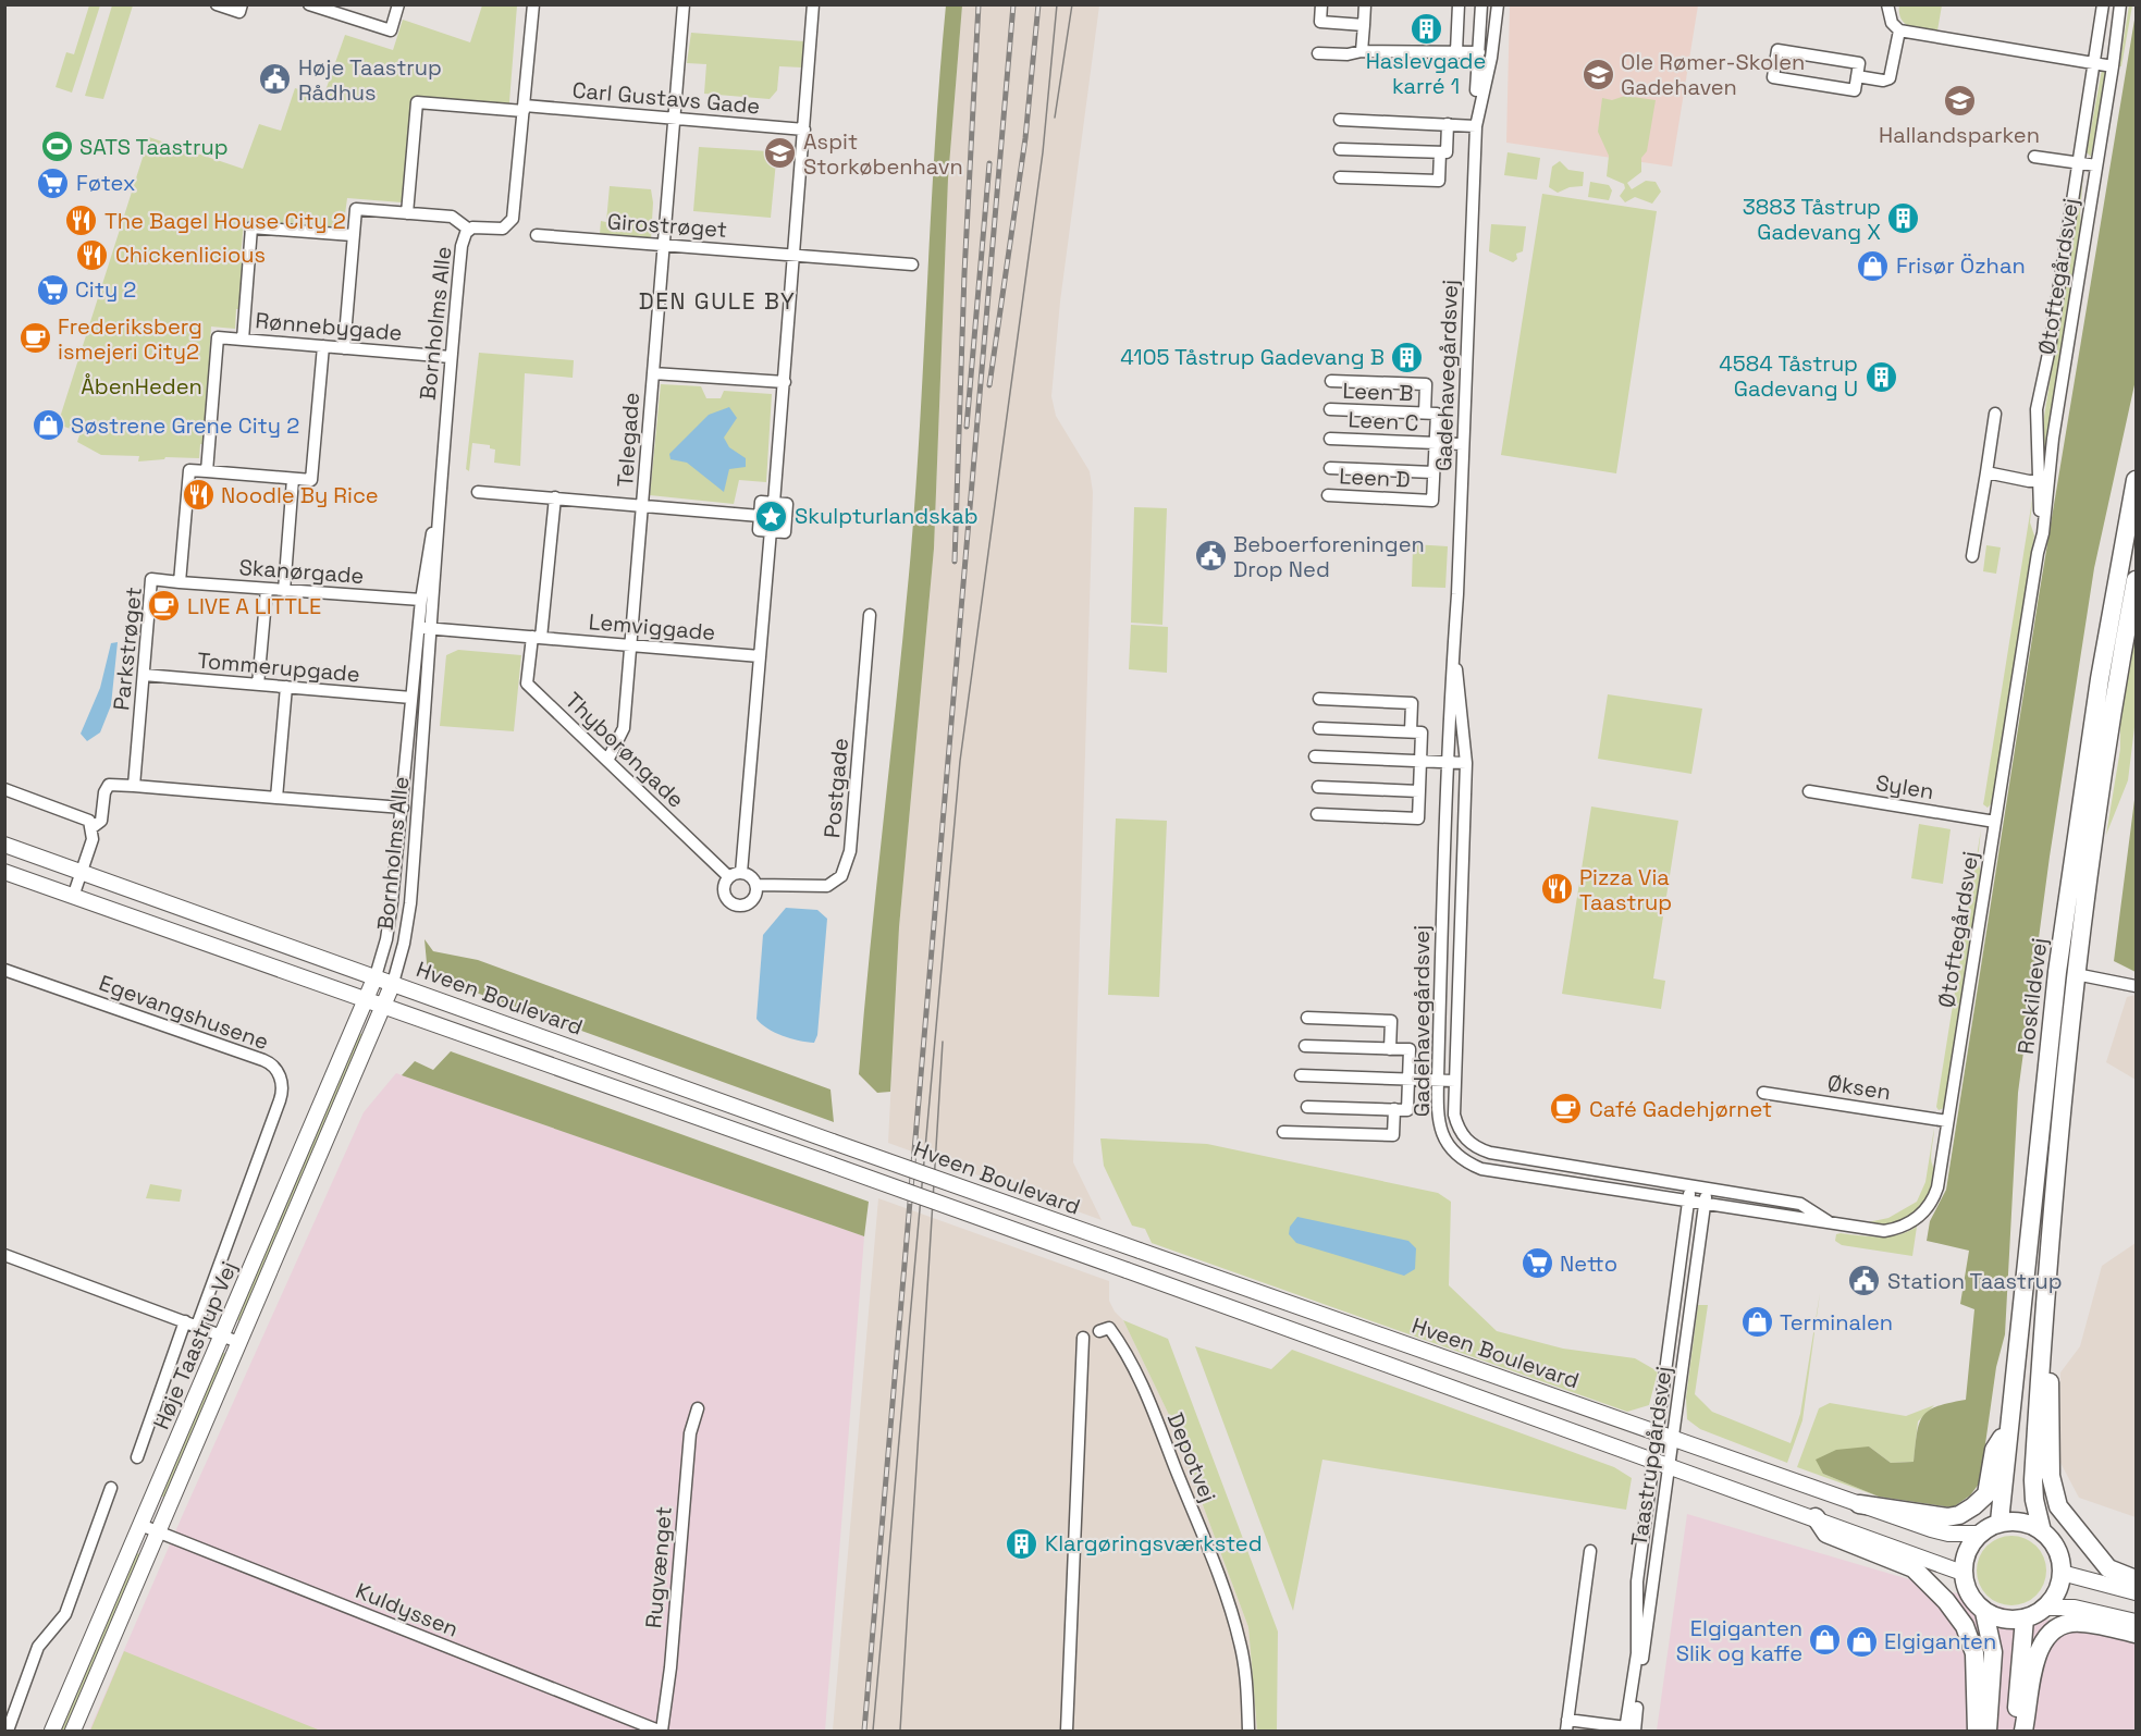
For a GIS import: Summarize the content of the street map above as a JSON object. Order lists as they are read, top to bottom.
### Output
{
  "streets": {
    "main road": ["Roskildevej"],
    "street": [
      "Carl Gustavs Gade",
      "Girostrøget",
      "Øtoftegårdsvej",
      "Bornholms Alle",
      "Rønnebygade",
      "Gadehavegårdsvej",
      "Leen B",
      "Leen C",
      "Telegade",
      "Leen D",
      "Skanørgade",
      "Lemviggade",
      "Parkstrøget",
      "Tommerupgade",
      "Thyborøngade",
      "Sylen",
      "Postgade",
      "Hveen Boulevard",
      "Egevangshusene",
      "Øksen",
      "Høje Taastrup Vej",
      "Taastrupgårdsvej",
      "Depotvej",
      "Rugvænget",
      "Kuldyssen"
    ]
  },
  "crossings": [
    ["Carl Gustavs Gade", "Bornholms Alle"],
    ["Carl Gustavs Gade", "Telegade"],
    ["Girostrøget", "Telegade"],
    ["Øtoftegårdsvej", "Gadehavegårdsvej"],
    ["Øtoftegårdsvej", "Sylen"],
    ["Øtoftegårdsvej", "Øksen"],
    ["Øtoftegårdsvej", "Taastrupgårdsvej"],
    ["Bornholms Alle", "Rønnebygade"],
    ["Bornholms Alle", "Skanørgade"],
    ["Bornholms Alle", "Lemviggade"],
    ["Bornholms Alle", "Tommerupgade"],
    ["Bornholms Alle", "Hveen Boulevard"],
    ["Bornholms Alle", "Høje Taastrup Vej"],
    ["Gadehavegårdsvej", "Leen C"],
    ["Gadehavegårdsvej", "Taastrupgårdsvej"],
    ["Leen B", "Leen C"],
    ["Leen B", "Leen D"],
    ["Leen C", "Leen D"],
    ["Telegade", "Lemviggade"],
    ["Telegade", "Thyborøngade"],
    ["Skanørgade", "Parkstrøget"],
    ["Lemviggade", "Thyborøngade"],
    ["Parkstrøget", "Tommerupgade"],
    ["Thyborøngade", "Postgade"],
    ["Roskildevej", "Hveen Boulevard"],
    ["Hveen Boulevard", "Høje Taastrup Vej"],
    ["Hveen Boulevard", "Taastrupgårdsvej"],
    ["Høje Taastrup Vej", "Kuldyssen"],
    ["Rugvænget", "Kuldyssen"]
  ],
  "districts": ["DEN GULE BY"],
  "parks": ["ÅbenHeden"],
  "places": {
    "building": [
      "Haslevgade karré 1",
      "3883 Tåstrup Gadevang X",
      "4105 Tåstrup Gadevang B",
      "4584 Tåstrup Gadevang U",
      "Klargøringsværksted"
    ],
    "school or university": ["Ole Rømer-Skolen Gadehaven", "Hallandsparken", "Aspit Storkøbenhavn"],
    "public building": ["Høje Taastrup Rådhus", "Beboerforeningen Drop Ned", "Station Taastrup"],
    "sports": ["SATS Taastrup"],
    "supermarket": ["Føtex", "City 2", "Netto"],
    "restaurant": [
      "The Bagel House City 2",
      "Chickenlicious",
      "Noodle By Rice",
      "Pizza Via Taastrup"
    ],
    "shop": [
      "Frisør Özhan",
      "Søstrene Grene City 2",
      "Terminalen",
      "Elgiganten Slik og kaffe",
      "Elgiganten"
    ],
    "cafe": ["Frederiksberg ismejeri City2", "LIVE A LITTLE", "Café Gadehjørnet"],
    "place": ["Skulpturlandskab"]
  }
}
